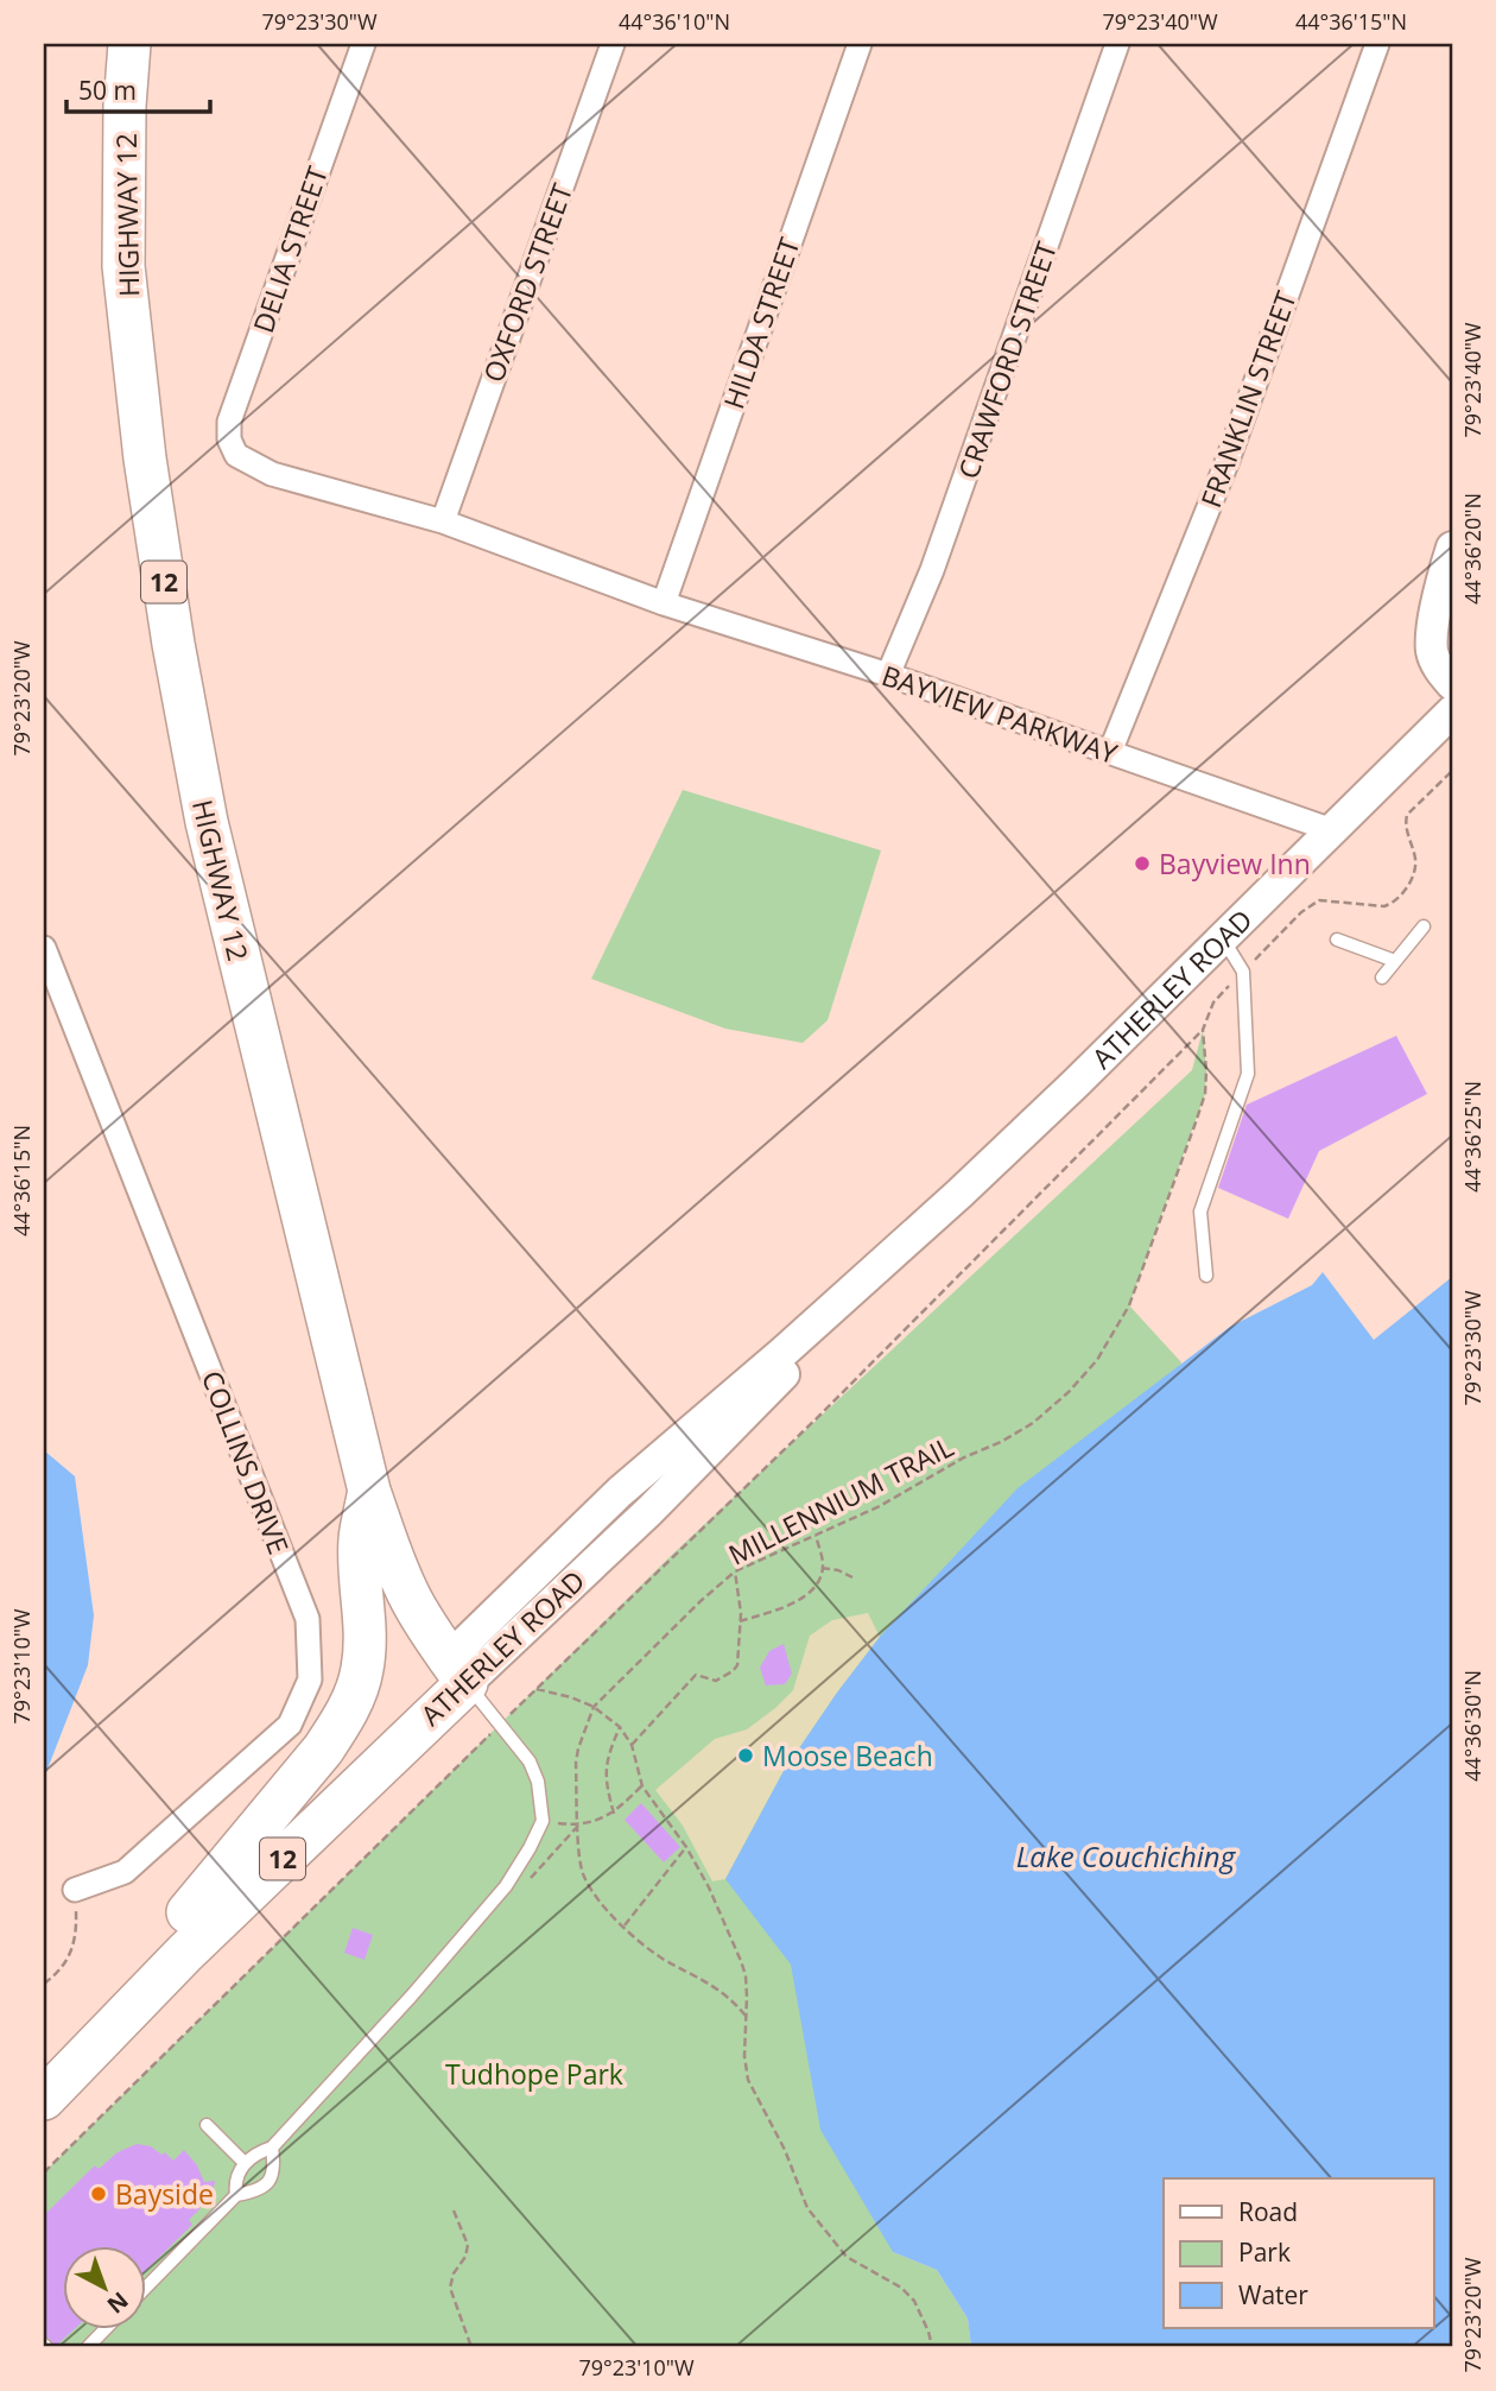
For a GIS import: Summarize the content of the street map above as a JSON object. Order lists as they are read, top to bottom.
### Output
{
  "streets": {
    "highway": ["HIGHWAY 12", "12", "ATHERLEY ROAD"],
    "street": [
      "DELIA STREET",
      "OXFORD STREET",
      "HILDA STREET",
      "CRAWFORD STREET",
      "FRANKLIN STREET",
      "BAYVIEW PARKWAY",
      "COLLINS DRIVE"
    ],
    "path": ["MILLENNIUM TRAIL"]
  },
  "crossings": [
    ["HIGHWAY 12", "ATHERLEY ROAD"],
    ["DELIA STREET", "OXFORD STREET"],
    ["DELIA STREET", "BAYVIEW PARKWAY"],
    ["OXFORD STREET", "BAYVIEW PARKWAY"],
    ["HILDA STREET", "BAYVIEW PARKWAY"],
    ["CRAWFORD STREET", "BAYVIEW PARKWAY"],
    ["FRANKLIN STREET", "BAYVIEW PARKWAY"],
    ["BAYVIEW PARKWAY", "ATHERLEY ROAD"]
  ],
  "water": ["Lake Couchiching"],
  "parks": ["Tudhope Park"],
  "places": ["Bayview Inn", "Moose Beach", "Bayside"],
  "legend": ["Road", "Park", "Water"],
  "scale_bar": "50 m",
  "north": "bottom right",
  "coordinates": [
    "79°23'30\"W",
    "44°36'10\"N",
    "79°23'40\"W",
    "44°36'15\"N",
    "44°36'20\"N",
    "79°23'20\"W",
    "44°36'25\"N",
    "79°23'10\"W",
    "44°36'30\"N"
  ]
}
